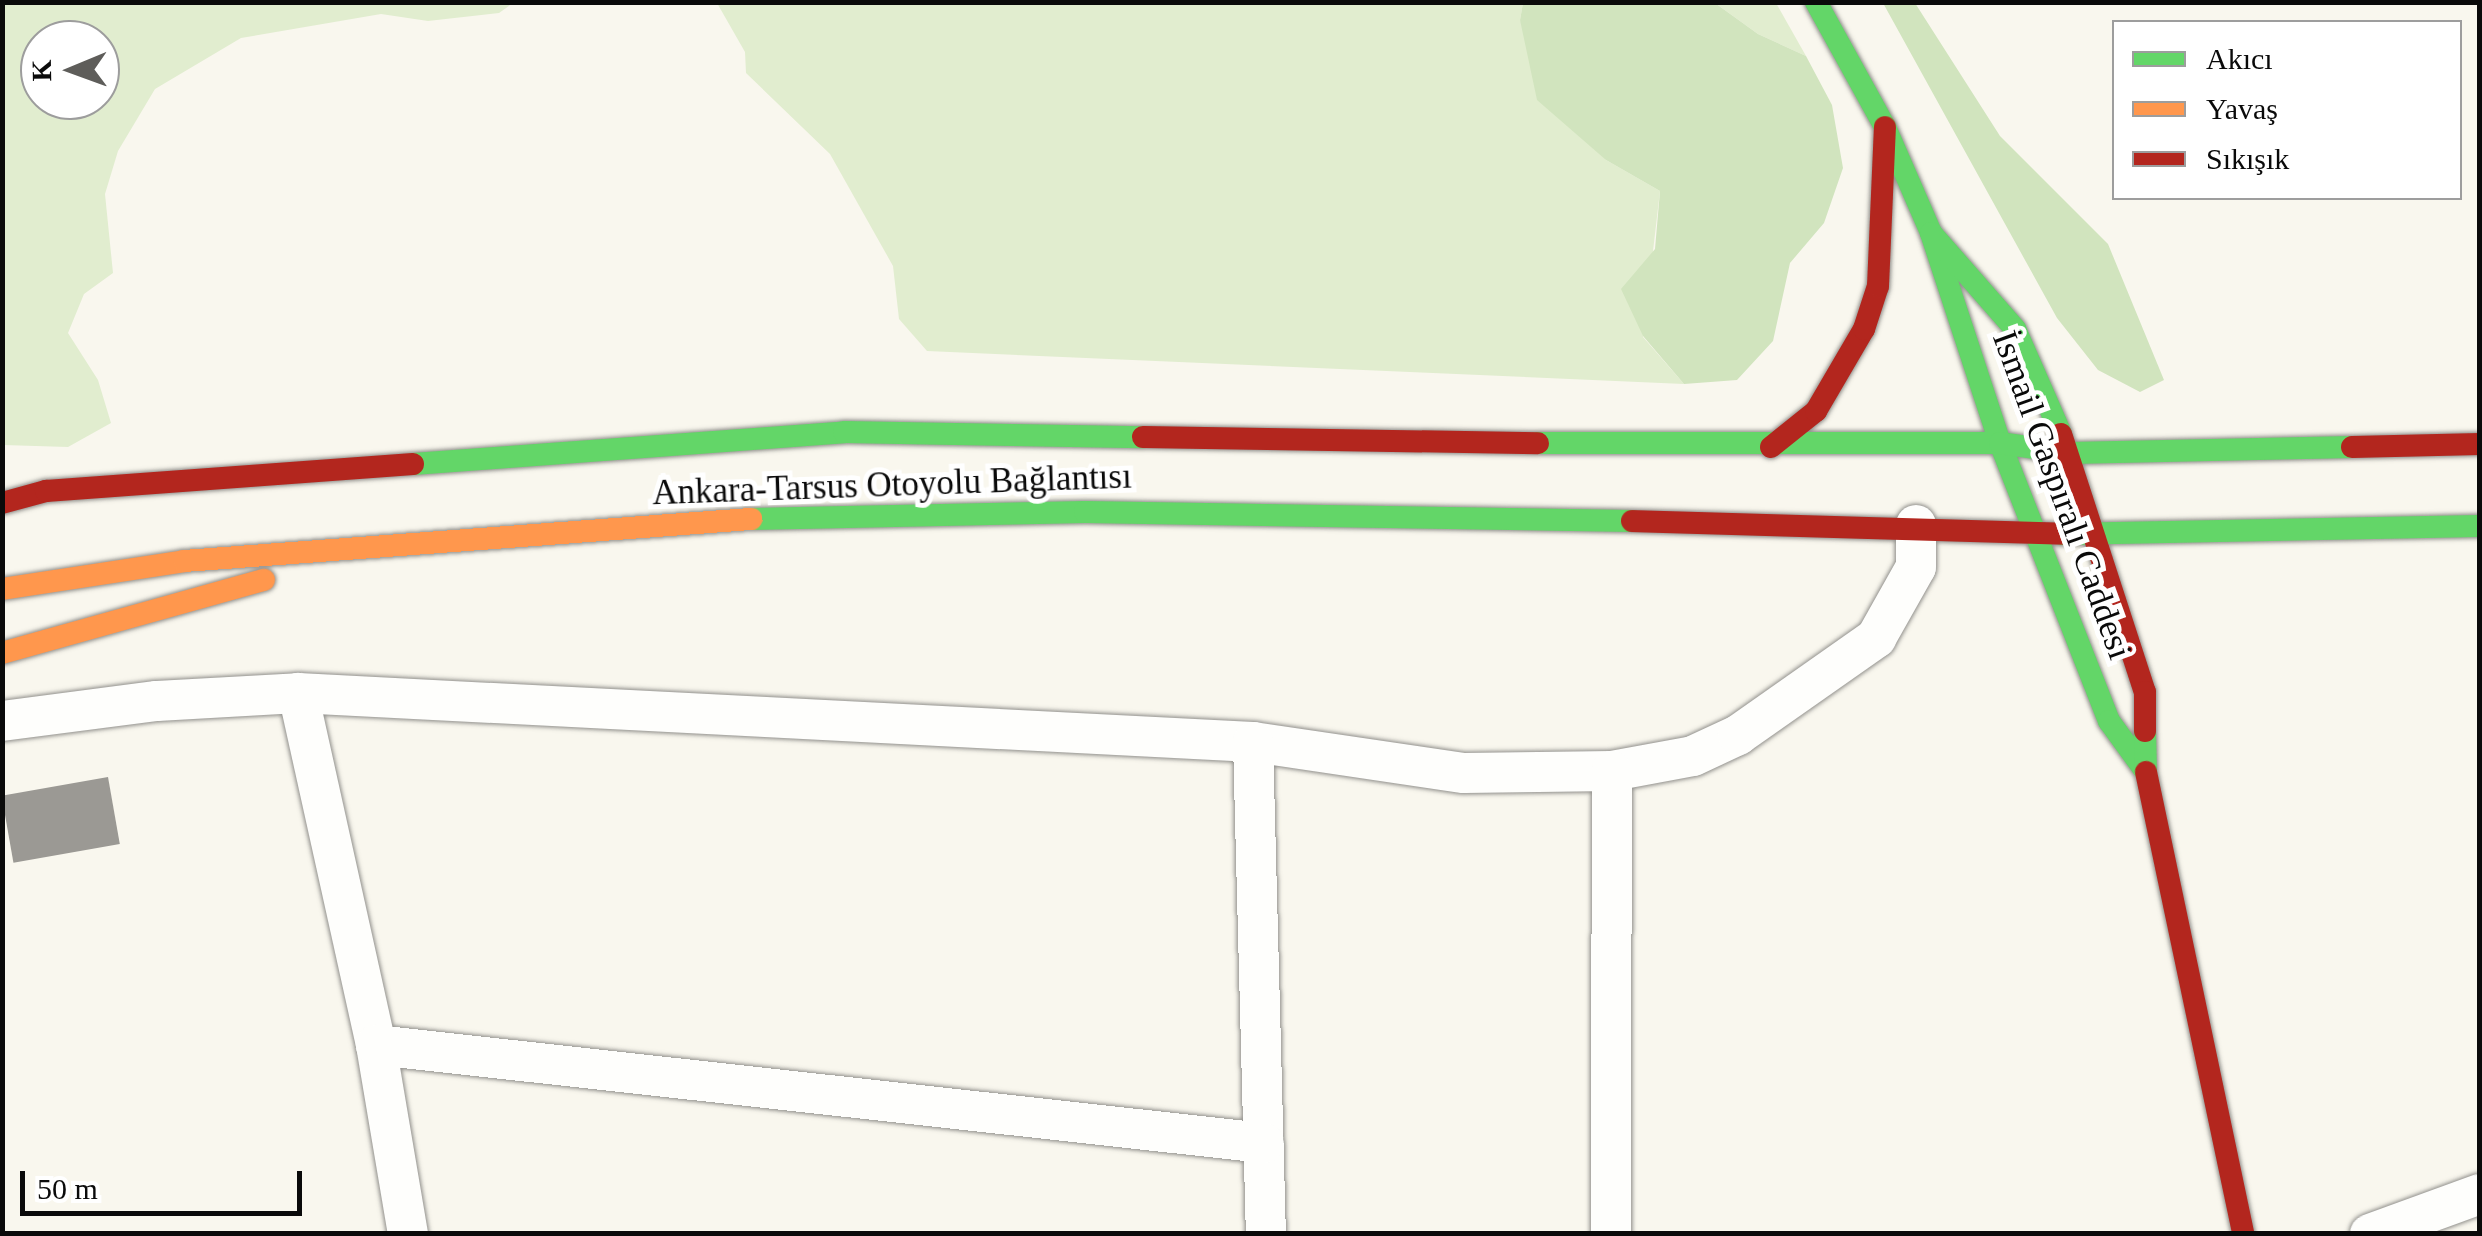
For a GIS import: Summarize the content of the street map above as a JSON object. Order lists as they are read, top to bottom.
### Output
{
  "streets": {
    "main road": ["Ankara-Tarsus Otoyolu Bağlantısı", "İsmail Gaspıralı Caddesi"]
  },
  "crossings": [
    ["Ankara-Tarsus Otoyolu Bağlantısı", "İsmail Gaspıralı Caddesi"]
  ],
  "legend": ["Akıcı", "Yavaş", "Sıkışık"],
  "scale_bar": "50 m",
  "north": "left"
}
